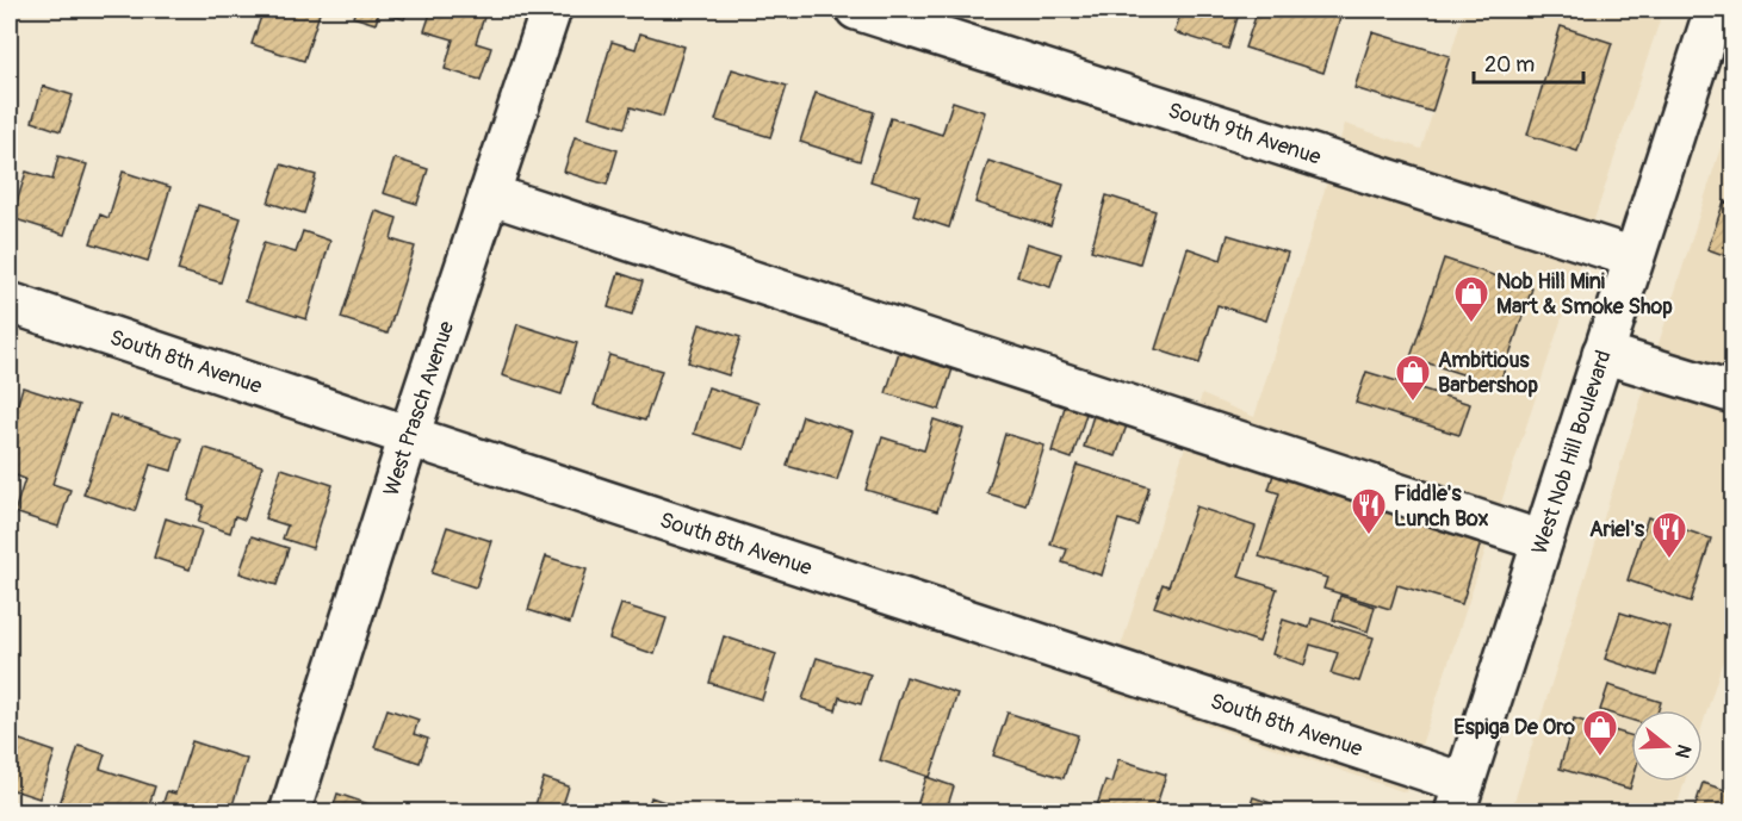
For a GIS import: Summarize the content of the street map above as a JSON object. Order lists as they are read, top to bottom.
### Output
{
  "streets": {
    "street": [
      "South 9th Avenue",
      "South 8th Avenue",
      "West Prasch Avenue",
      "West Nob Hill Boulevard"
    ]
  },
  "crossings": [
    ["South 9th Avenue", "West Nob Hill Boulevard"],
    ["South 8th Avenue", "West Prasch Avenue"],
    ["South 8th Avenue", "West Nob Hill Boulevard"]
  ],
  "places": {
    "shop": ["Nob Hill Mini Mart & Smoke Shop", "Ambitious Barbershop", "Espiga De Oro"],
    "restaurant": ["Fiddle's Lunch Box", "Ariel's"]
  },
  "scale_bar": "20 m",
  "north": "right"
}
